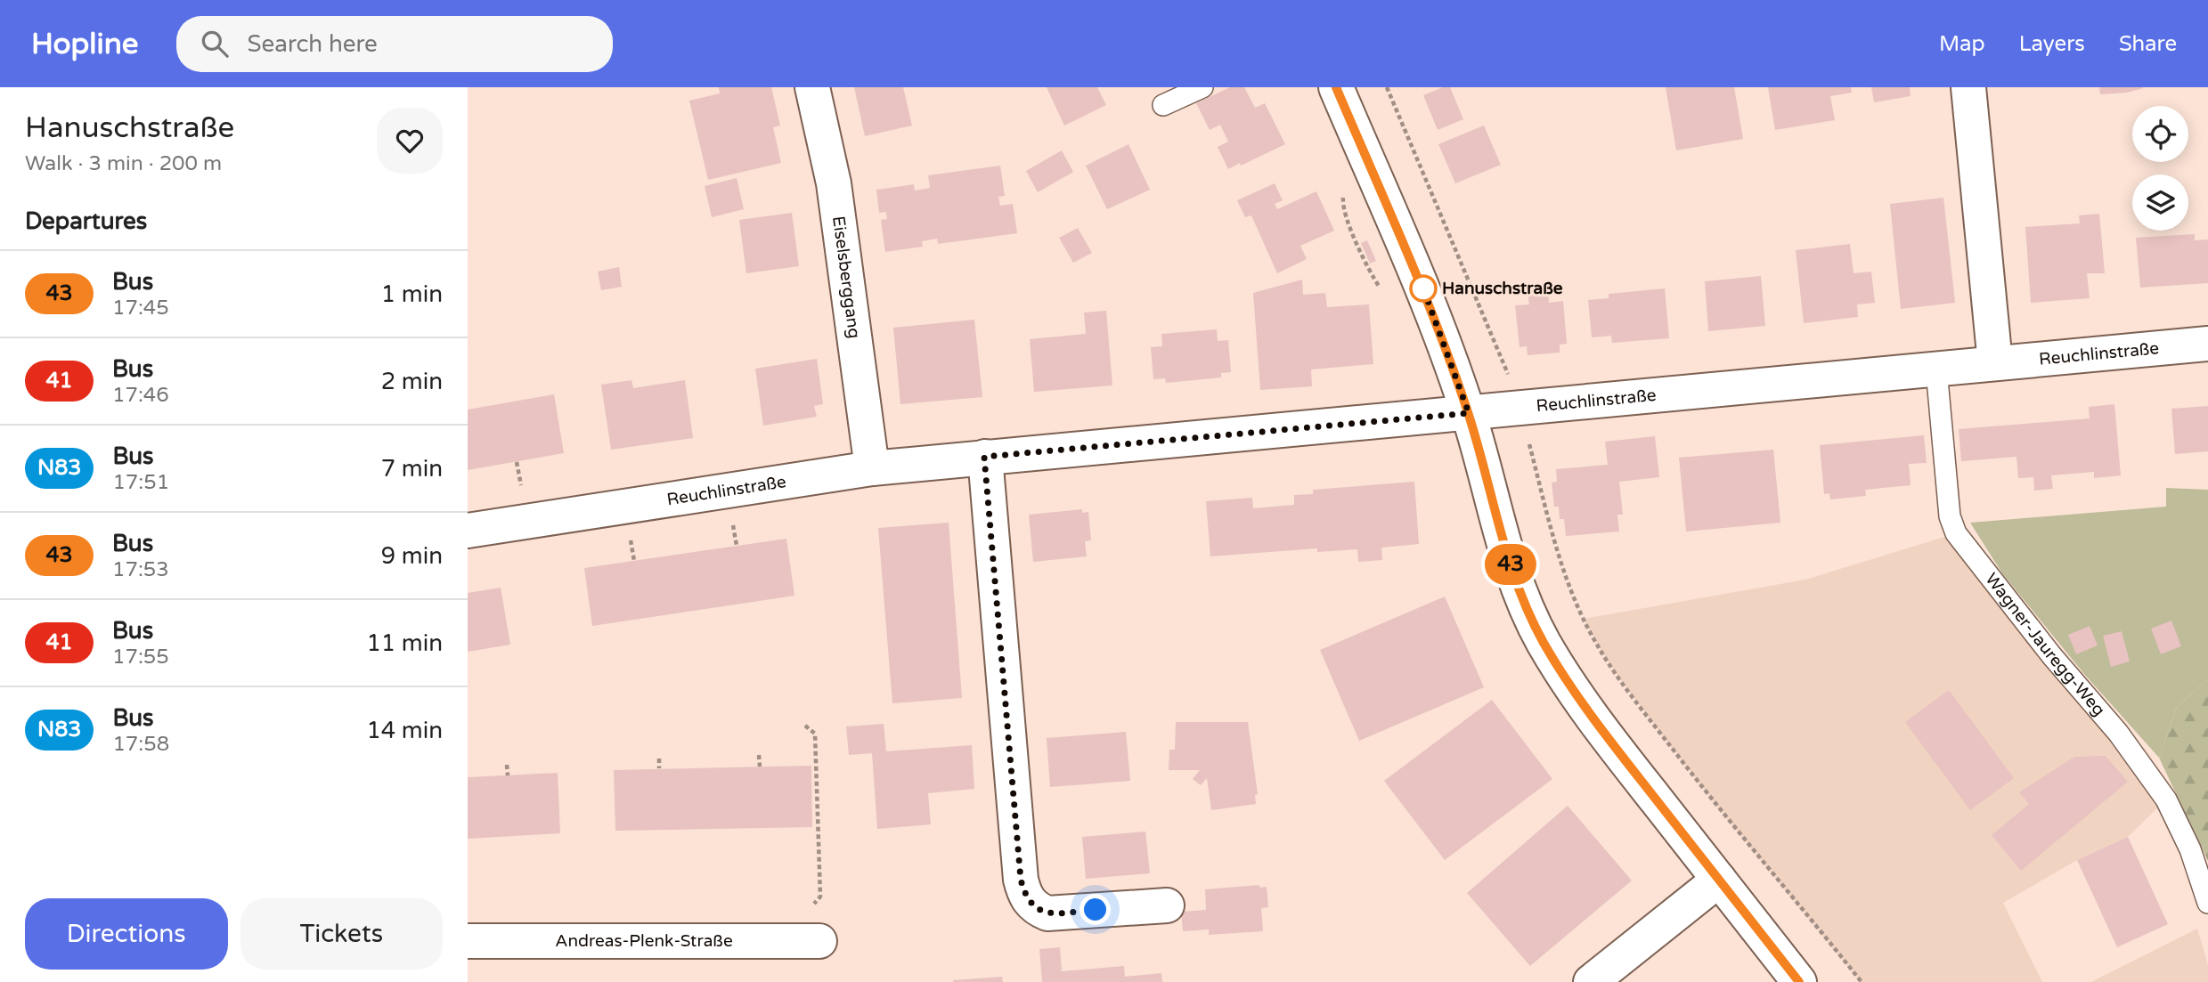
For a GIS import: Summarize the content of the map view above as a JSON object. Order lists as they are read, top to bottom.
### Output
{
  "streets": {
    "street": ["Eiselsberggang", "Reuchlinstraße", "Andreas-Plenk-Straße"],
    "lane": ["Wagner-Jauregg-Weg"]
  },
  "crossings": [
    ["Eiselsberggang", "Reuchlinstraße"],
    ["Reuchlinstraße", "Wagner-Jauregg-Weg"]
  ],
  "places": ["Hanuschstraße"],
  "lines": ["bus line 43"],
  "page": {
    "header": "Hopline",
    "search": "Search here",
    "nav": ["Map", "Layers", "Share"],
    "heading": [
      ["Hanuschstraße", "Walk · 3 min · 200 m"],
      "Departures"
    ],
    "on_map": "43",
    "list": [
      {
        "mark": "43",
        "name": "Bus",
        "note": "17:45",
        "value": "1 min"
      },
      {
        "mark": "41",
        "name": "Bus",
        "note": "17:46",
        "value": "2 min"
      },
      {
        "mark": "N83",
        "name": "Bus",
        "note": "17:51",
        "value": "7 min"
      },
      {
        "mark": "43",
        "name": "Bus",
        "note": "17:53",
        "value": "9 min"
      },
      {
        "mark": "41",
        "name": "Bus",
        "note": "17:55",
        "value": "11 min"
      },
      {
        "mark": "N83",
        "name": "Bus",
        "note": "17:58",
        "value": "14 min"
      }
    ],
    "buttons": ["Directions", "Tickets"]
  }
}
